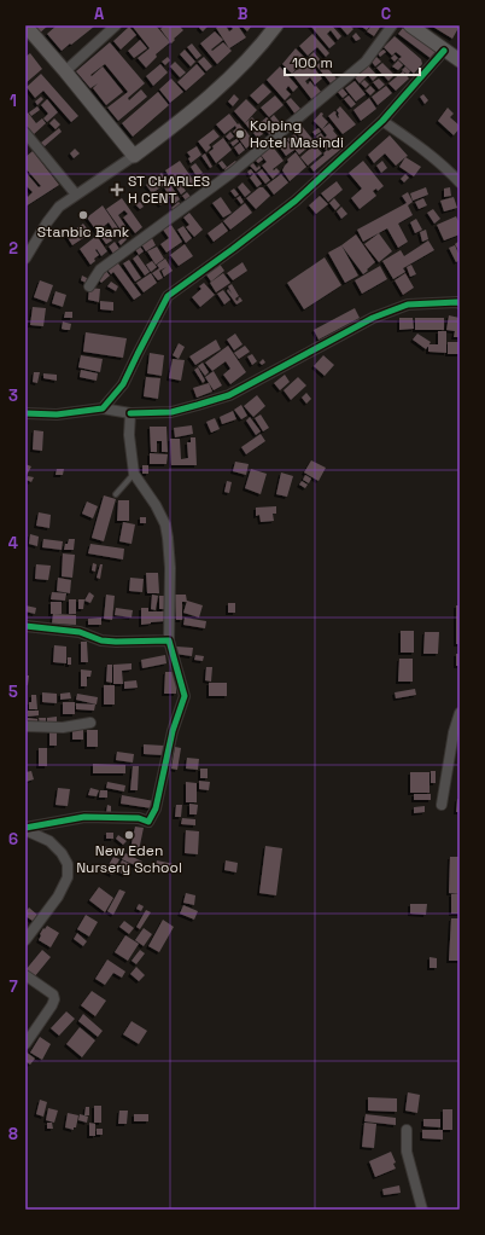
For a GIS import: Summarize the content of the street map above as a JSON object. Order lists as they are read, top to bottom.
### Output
{
  "places": {
    "other": ["Kolping Hotel Masindi", "Stanbic Bank", "New Eden Nursery School"],
    "health": ["ST CHARLES H CENT"]
  },
  "scale_bar": "100 m",
  "grid": {
    "columns": ["A", "B", "C"],
    "rows": [
      "1",
      "2",
      "3",
      "4",
      "5",
      "6",
      "7",
      "8"
    ]
  }
}
